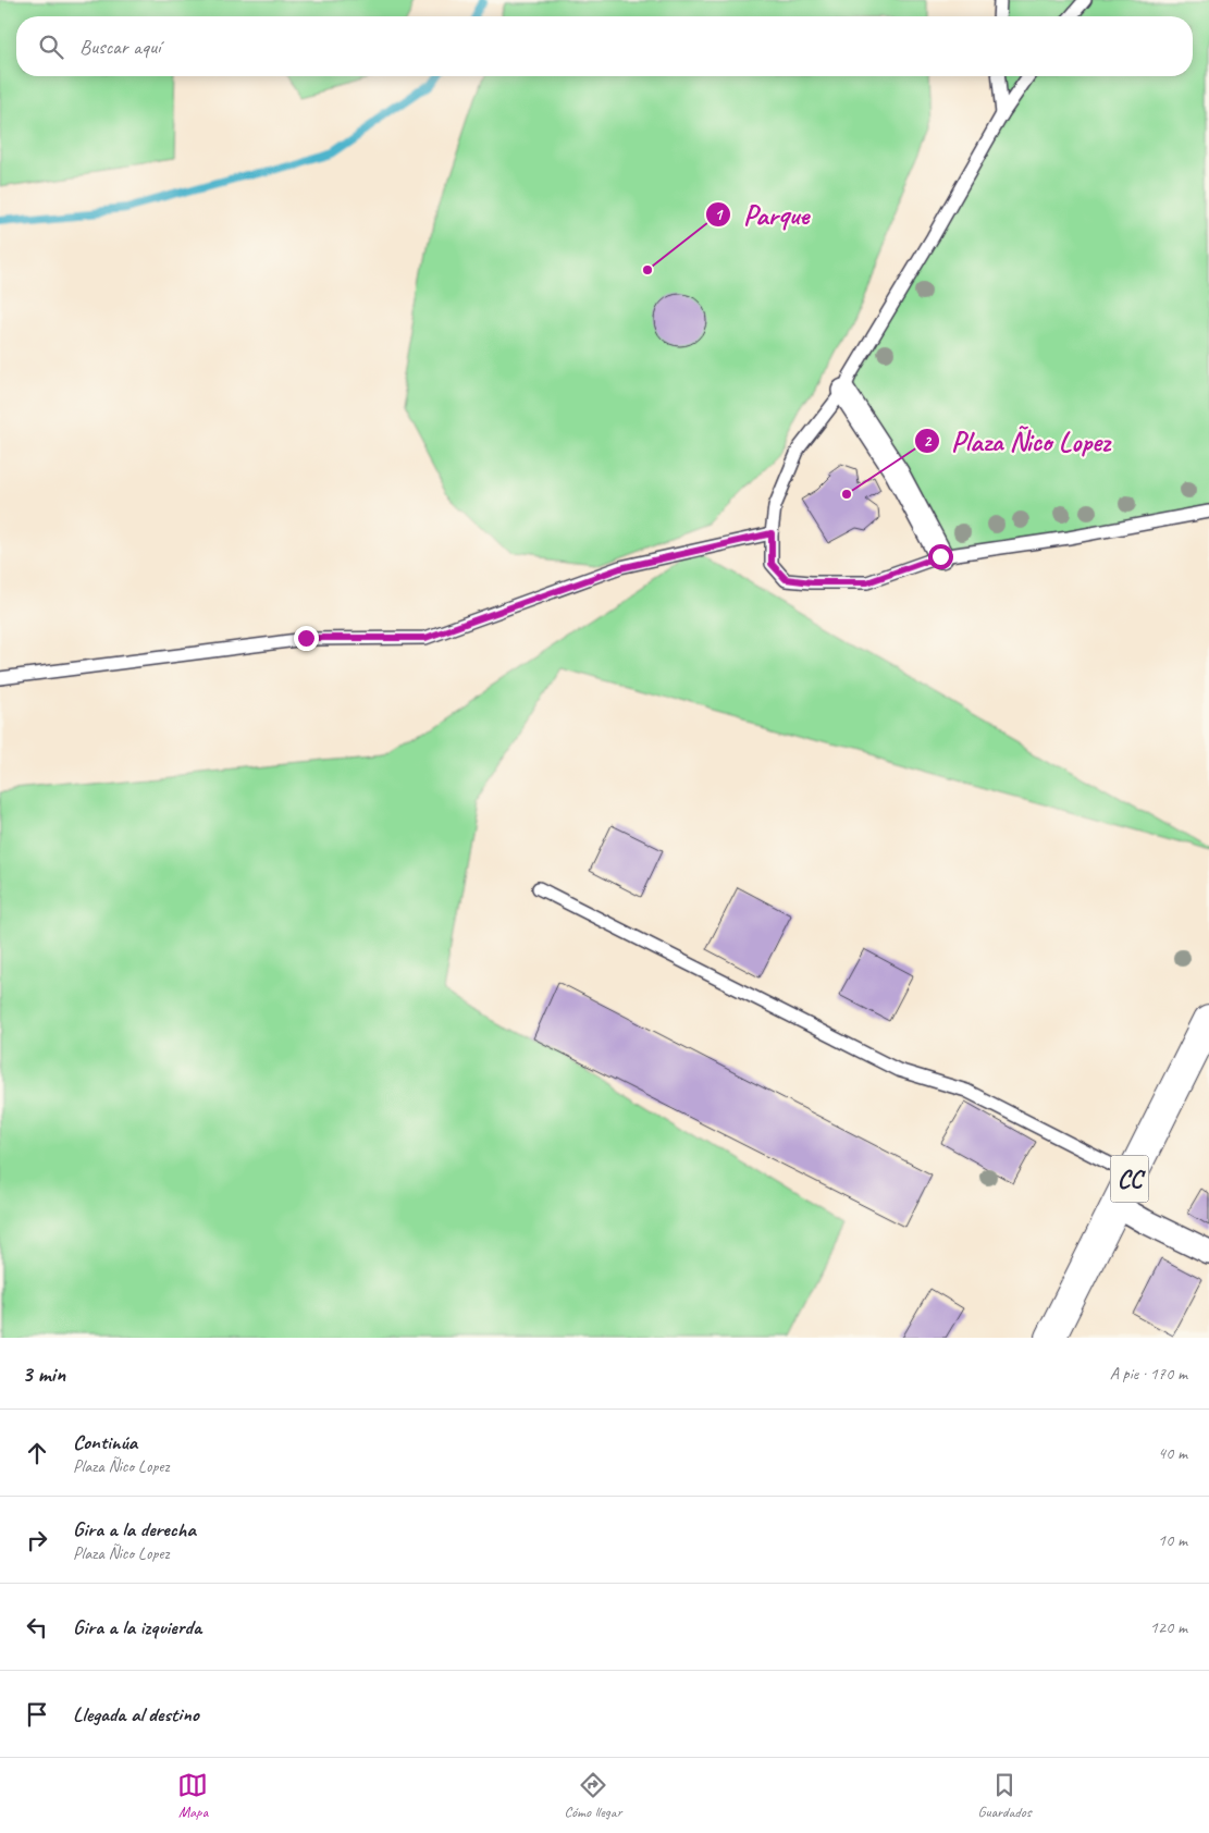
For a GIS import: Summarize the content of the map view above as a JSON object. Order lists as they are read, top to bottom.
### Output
{
  "streets": {
    "highway": ["CC"]
  },
  "places": ["Parque", "Plaza Ñico Lopez"],
  "page": {
    "search": "Buscar aquí",
    "heading": ["3 min", "A pie · 170 m"],
    "list": [
      ["Continúa", "Plaza Ñico Lopez", "40 m"],
      ["Gira a la derecha", "Plaza Ñico Lopez", "10 m"],
      ["Gira a la izquierda", "120 m"],
      "Llegada al destino"
    ],
    "nav": ["Mapa", "Cómo llegar", "Guardados"]
  }
}
